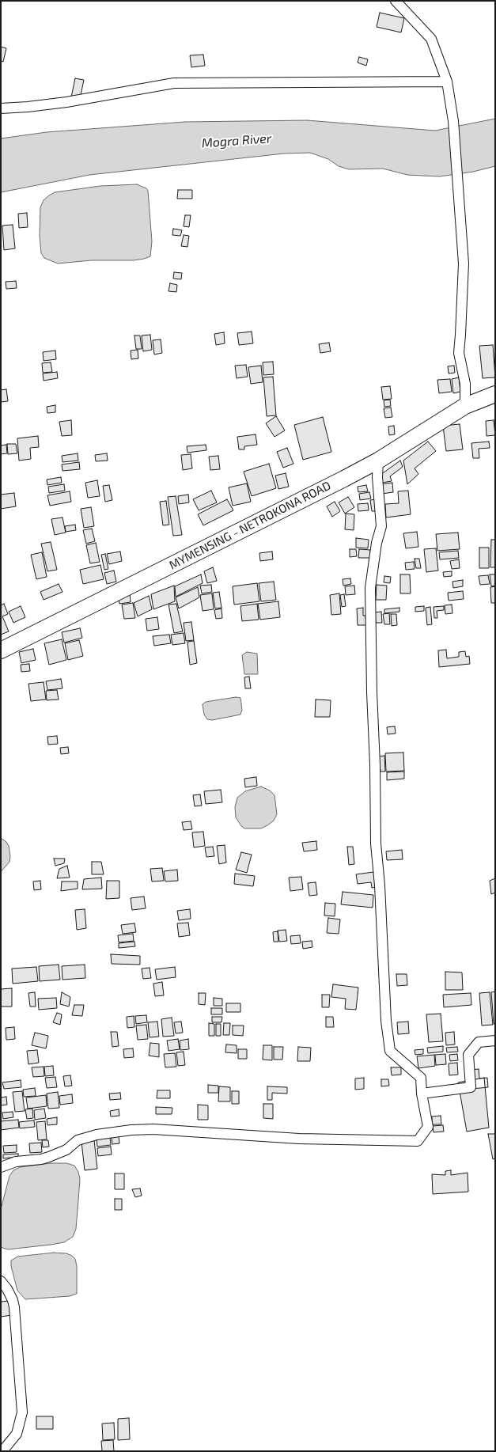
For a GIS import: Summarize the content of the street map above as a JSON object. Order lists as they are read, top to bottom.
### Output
{
  "streets": {
    "main road": ["MYMENSING - NETROKONA ROAD"]
  },
  "water": ["Mogra River"]
}
